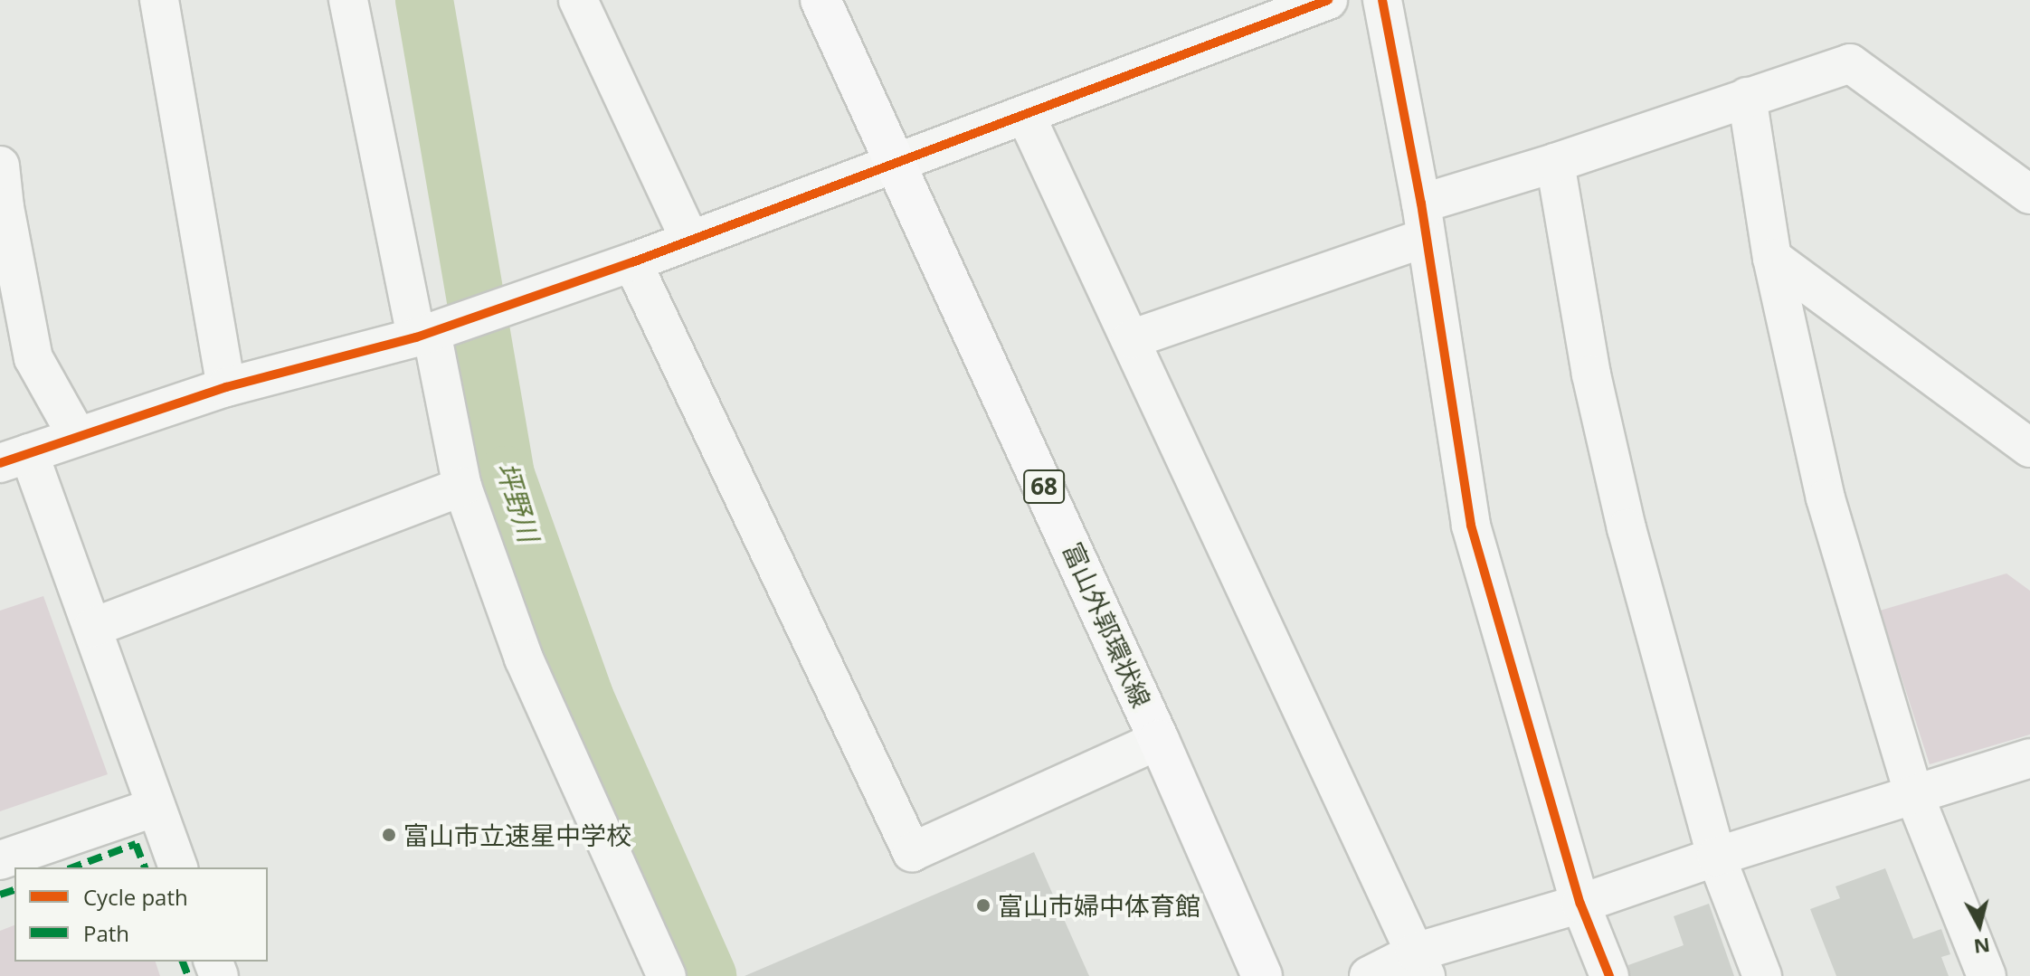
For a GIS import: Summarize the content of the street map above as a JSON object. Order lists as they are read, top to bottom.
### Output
{
  "streets": {
    "main road": ["68", "富山外郭環状線"]
  },
  "water": ["坪野川"],
  "places": ["富山市立速星中学校", "富山市婦中体育館"],
  "legend": ["Cycle path", "Path"],
  "north": "bottom"
}
